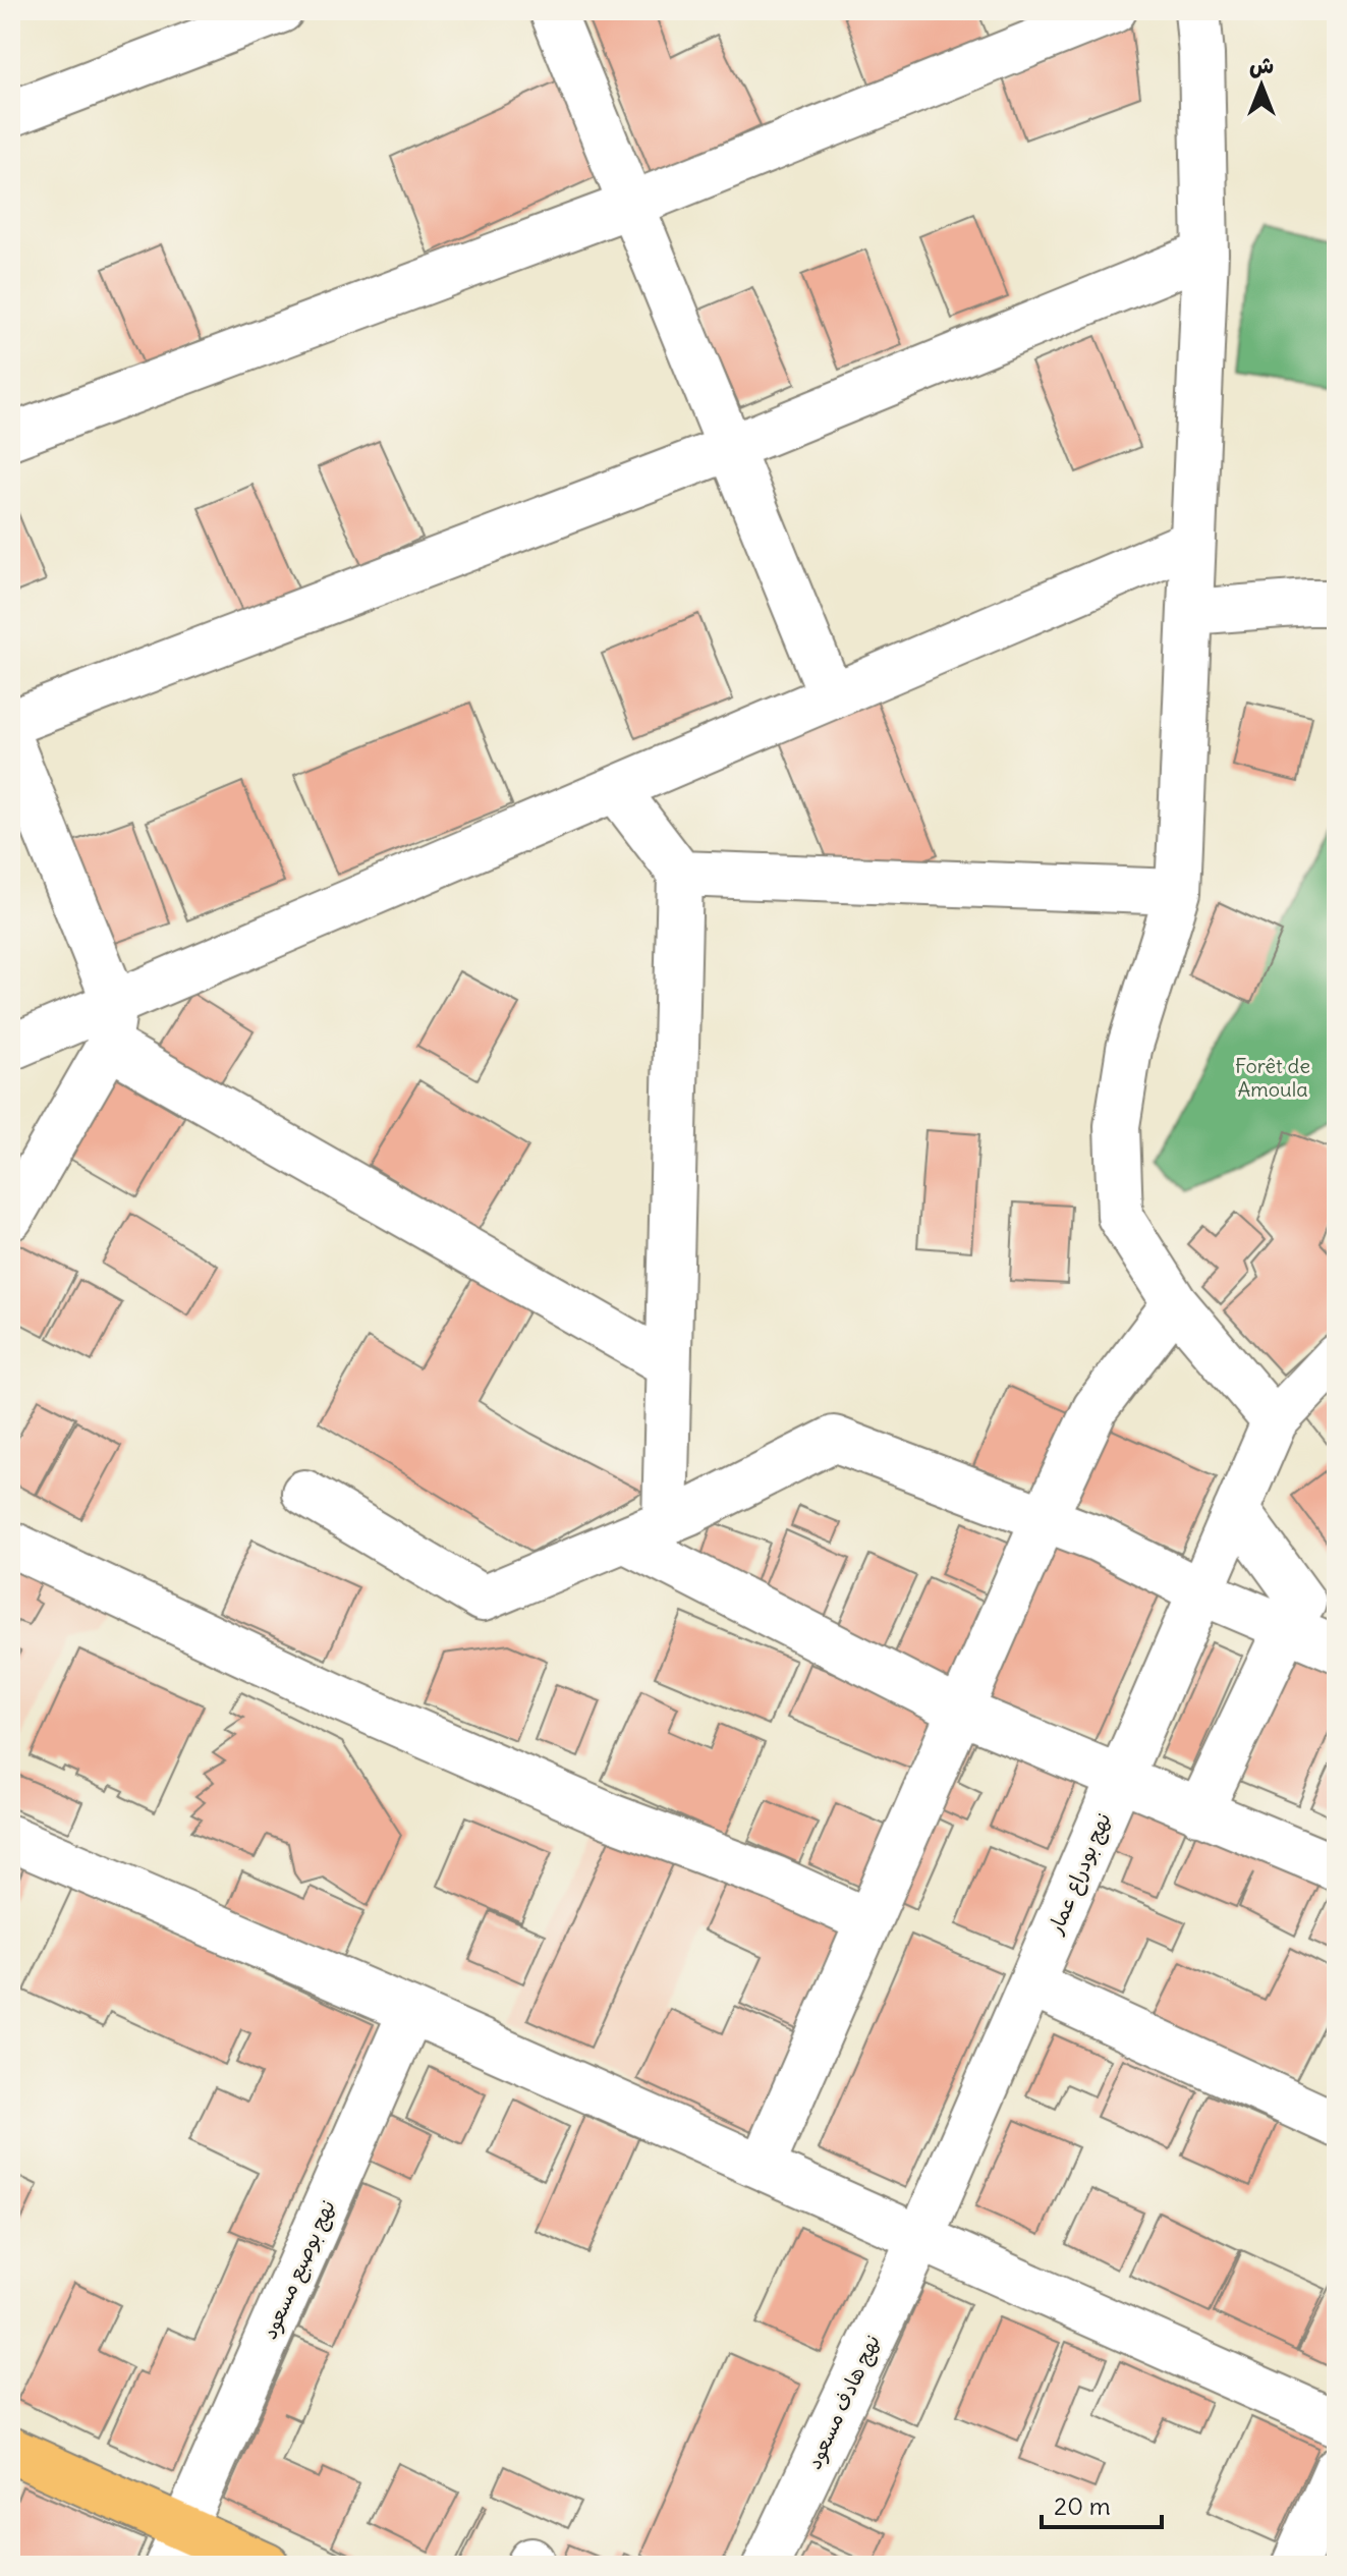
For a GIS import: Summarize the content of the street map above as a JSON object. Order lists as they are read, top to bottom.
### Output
{
  "streets": {
    "street": ["نهج بودراع عمار", "نهج بوصبع مسعود", "نهج هادف مسعود"]
  },
  "crossings": [
    ["نهج بودراع عمار", "نهج هادف مسعود"]
  ],
  "parks": ["Forêt de Amoula"],
  "scale_bar": "20 m",
  "north": "top"
}
